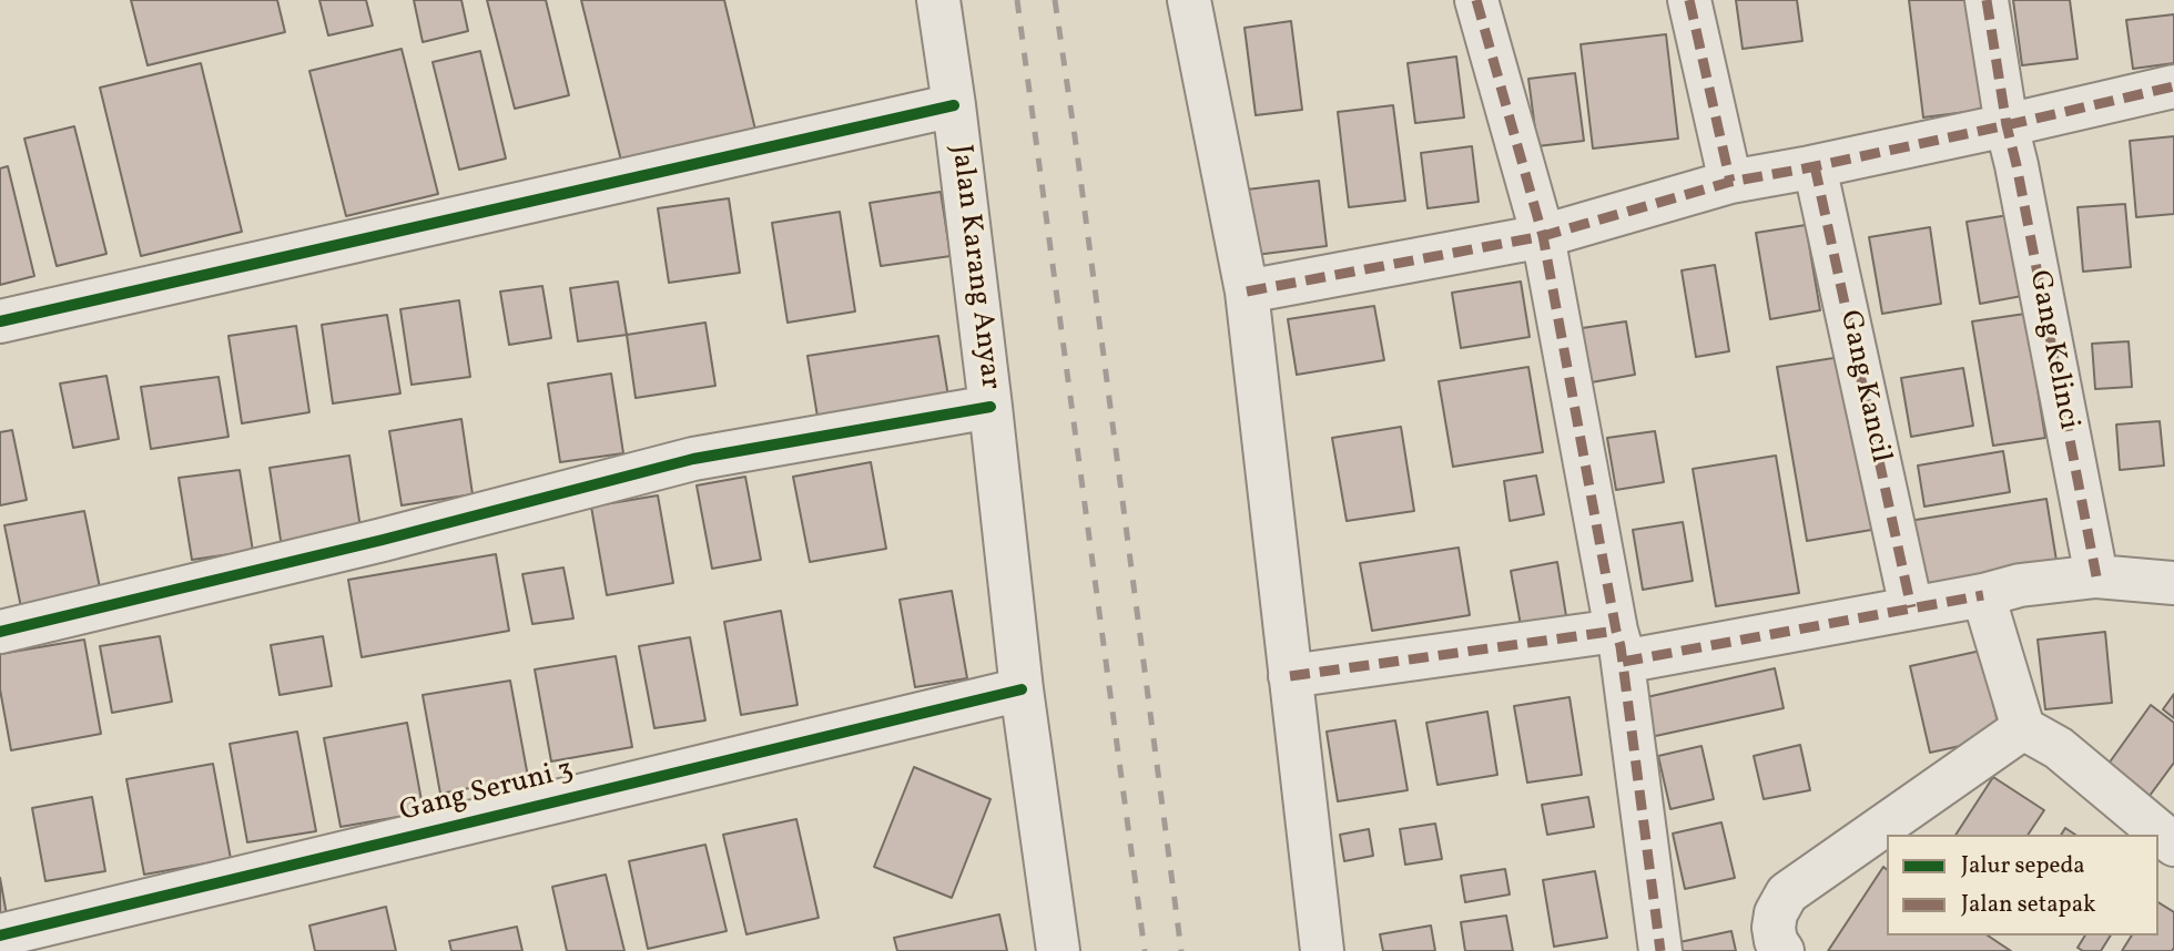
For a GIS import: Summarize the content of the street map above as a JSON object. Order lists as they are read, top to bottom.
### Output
{
  "streets": {
    "street": [
      "Jalan Karang Anyar",
      "Gang Kelinci",
      "Gang Kancil",
      "Gang Seruni 3"
    ]
  },
  "crossings": [
    ["Jalan Karang Anyar", "Gang Seruni 3"]
  ],
  "legend": ["Jalur sepeda", "Jalan setapak"]
}
